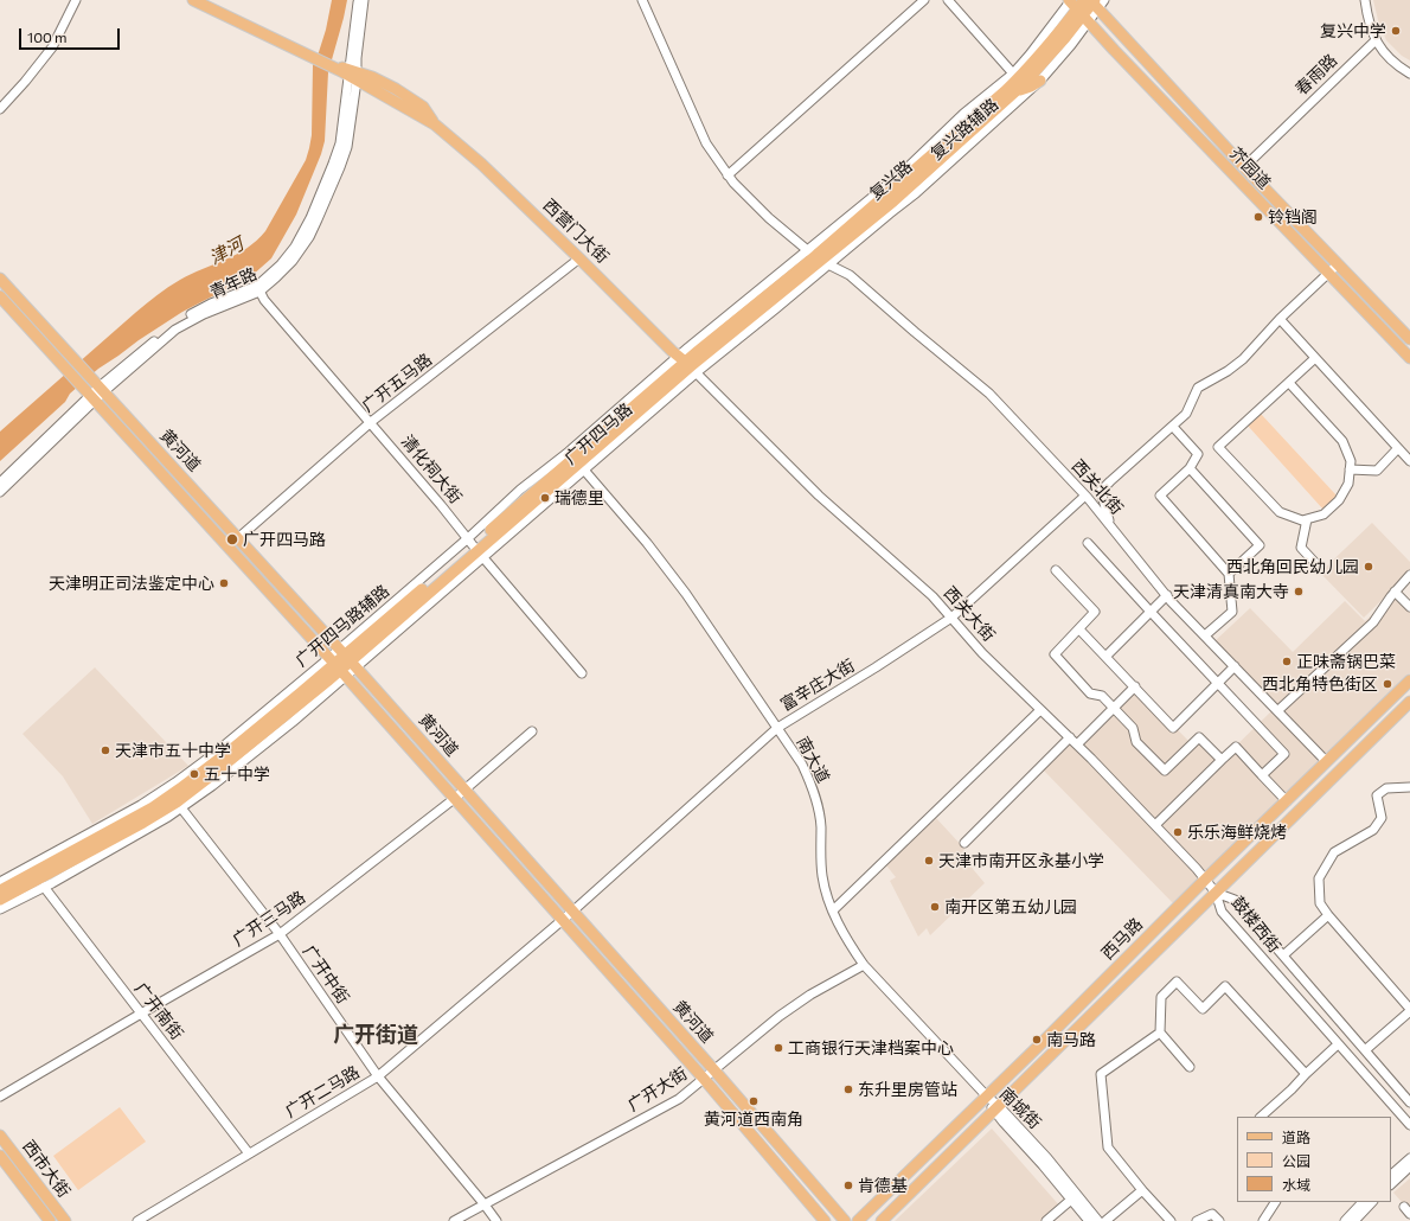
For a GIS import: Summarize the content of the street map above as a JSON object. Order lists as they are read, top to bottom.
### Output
{
  "streets": {
    "main road": [
      "芥园道",
      "复兴路",
      "西营门大街",
      "广开四马路",
      "黄河道",
      "西马路",
      "西市大街"
    ],
    "street": [
      "春雨路",
      "复兴路辅路",
      "青年路",
      "广开五马路",
      "清化祠大街",
      "西关北街",
      "西关大街",
      "广开四马路辅路",
      "富辛庄大街",
      "南大道",
      "广开三马路",
      "鼓楼西街",
      "广开中街",
      "广开南街",
      "广开大街",
      "广开二马路",
      "南城街"
    ]
  },
  "crossings": [
    ["春雨路", "芥园道"],
    ["复兴路辅路", "芥园道"],
    ["复兴路辅路", "复兴路"],
    ["复兴路辅路", "西营门大街"],
    ["复兴路辅路", "广开四马路"],
    ["复兴路辅路", "西关北街"],
    ["复兴路辅路", "西关大街"],
    ["复兴路辅路", "广开四马路辅路"],
    ["芥园道", "复兴路"],
    ["复兴路", "西营门大街"],
    ["复兴路", "广开四马路"],
    ["复兴路", "西关北街"],
    ["复兴路", "西关大街"],
    ["复兴路", "广开四马路辅路"],
    ["西营门大街", "青年路"],
    ["西营门大街", "广开五马路"],
    ["西营门大街", "广开四马路"],
    ["西营门大街", "西关大街"],
    ["西营门大街", "广开四马路辅路"],
    ["青年路", "黄河道"],
    ["青年路", "清化祠大街"],
    ["广开五马路", "黄河道"],
    ["广开五马路", "清化祠大街"],
    ["广开四马路", "黄河道"],
    ["广开四马路", "清化祠大街"],
    ["广开四马路", "西关大街"],
    ["广开四马路", "广开四马路辅路"],
    ["广开四马路", "南大道"],
    ["广开四马路", "广开中街"],
    ["广开四马路", "广开南街"],
    ["黄河道", "广开四马路辅路"],
    ["黄河道", "富辛庄大街"],
    ["黄河道", "广开三马路"],
    ["黄河道", "广开大街"],
    ["黄河道", "广开二马路"],
    ["清化祠大街", "广开四马路辅路"],
    ["西关北街", "富辛庄大街"],
    ["西关北街", "西马路"],
    ["西关大街", "广开四马路辅路"],
    ["西关大街", "富辛庄大街"],
    ["西关大街", "鼓楼西街"],
    ["西关大街", "西马路"],
    ["广开四马路辅路", "南大道"],
    ["广开四马路辅路", "广开中街"],
    ["富辛庄大街", "南大道"],
    ["富辛庄大街", "广开二马路"],
    ["南大道", "西马路"],
    ["南大道", "广开大街"],
    ["南大道", "南城街"],
    ["广开三马路", "广开中街"],
    ["广开三马路", "广开南街"],
    ["鼓楼西街", "西马路"],
    ["西马路", "南城街"],
    ["广开中街", "广开大街"],
    ["广开中街", "广开二马路"],
    ["广开南街", "广开二马路"]
  ],
  "districts": ["广开街道"],
  "water": ["津河"],
  "places": [
    "复兴中学",
    "铃铛阁",
    "瑞德里",
    "广开四马路",
    "西北角回民幼儿园",
    "天津明正司法鉴定中心",
    "天津清真南大寺",
    "正味斋锅巴菜",
    "西北角特色街区",
    "天津市五十中学",
    "五十中学",
    "乐乐海鲜烧烤",
    "天津市南开区永基小学",
    "南开区第五幼儿园",
    "南马路",
    "工商银行天津档案中心",
    "东升里房管站",
    "黄河道西南角",
    "肯德基"
  ],
  "legend": ["道路", "公园", "水域"],
  "scale_bar": "100 m"
}
